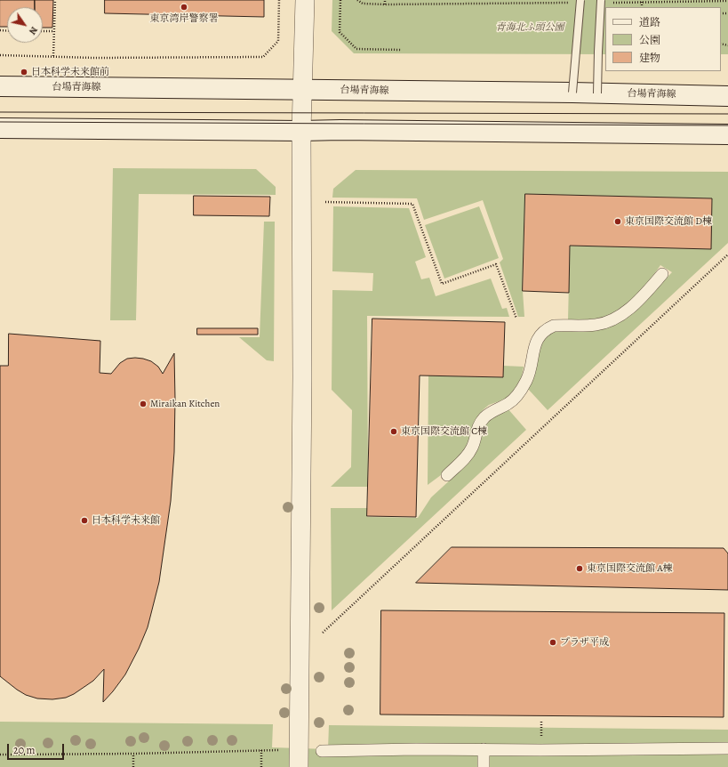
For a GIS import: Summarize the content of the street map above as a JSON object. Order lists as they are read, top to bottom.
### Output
{
  "streets": {
    "main road": ["台場青海線"]
  },
  "parks": ["青海北ふ頭公園"],
  "places": [
    "東京湾岸警察署",
    "日本科学未来館前",
    "東京国際交流館 D棟",
    "Miraikan Kitchen",
    "東京国際交流館 C棟",
    "日本科学未来館",
    "東京国際交流館 A棟",
    "プラザ平成"
  ],
  "legend": ["道路", "公園", "建物"],
  "scale_bar": "20 m",
  "north": "bottom right"
}
